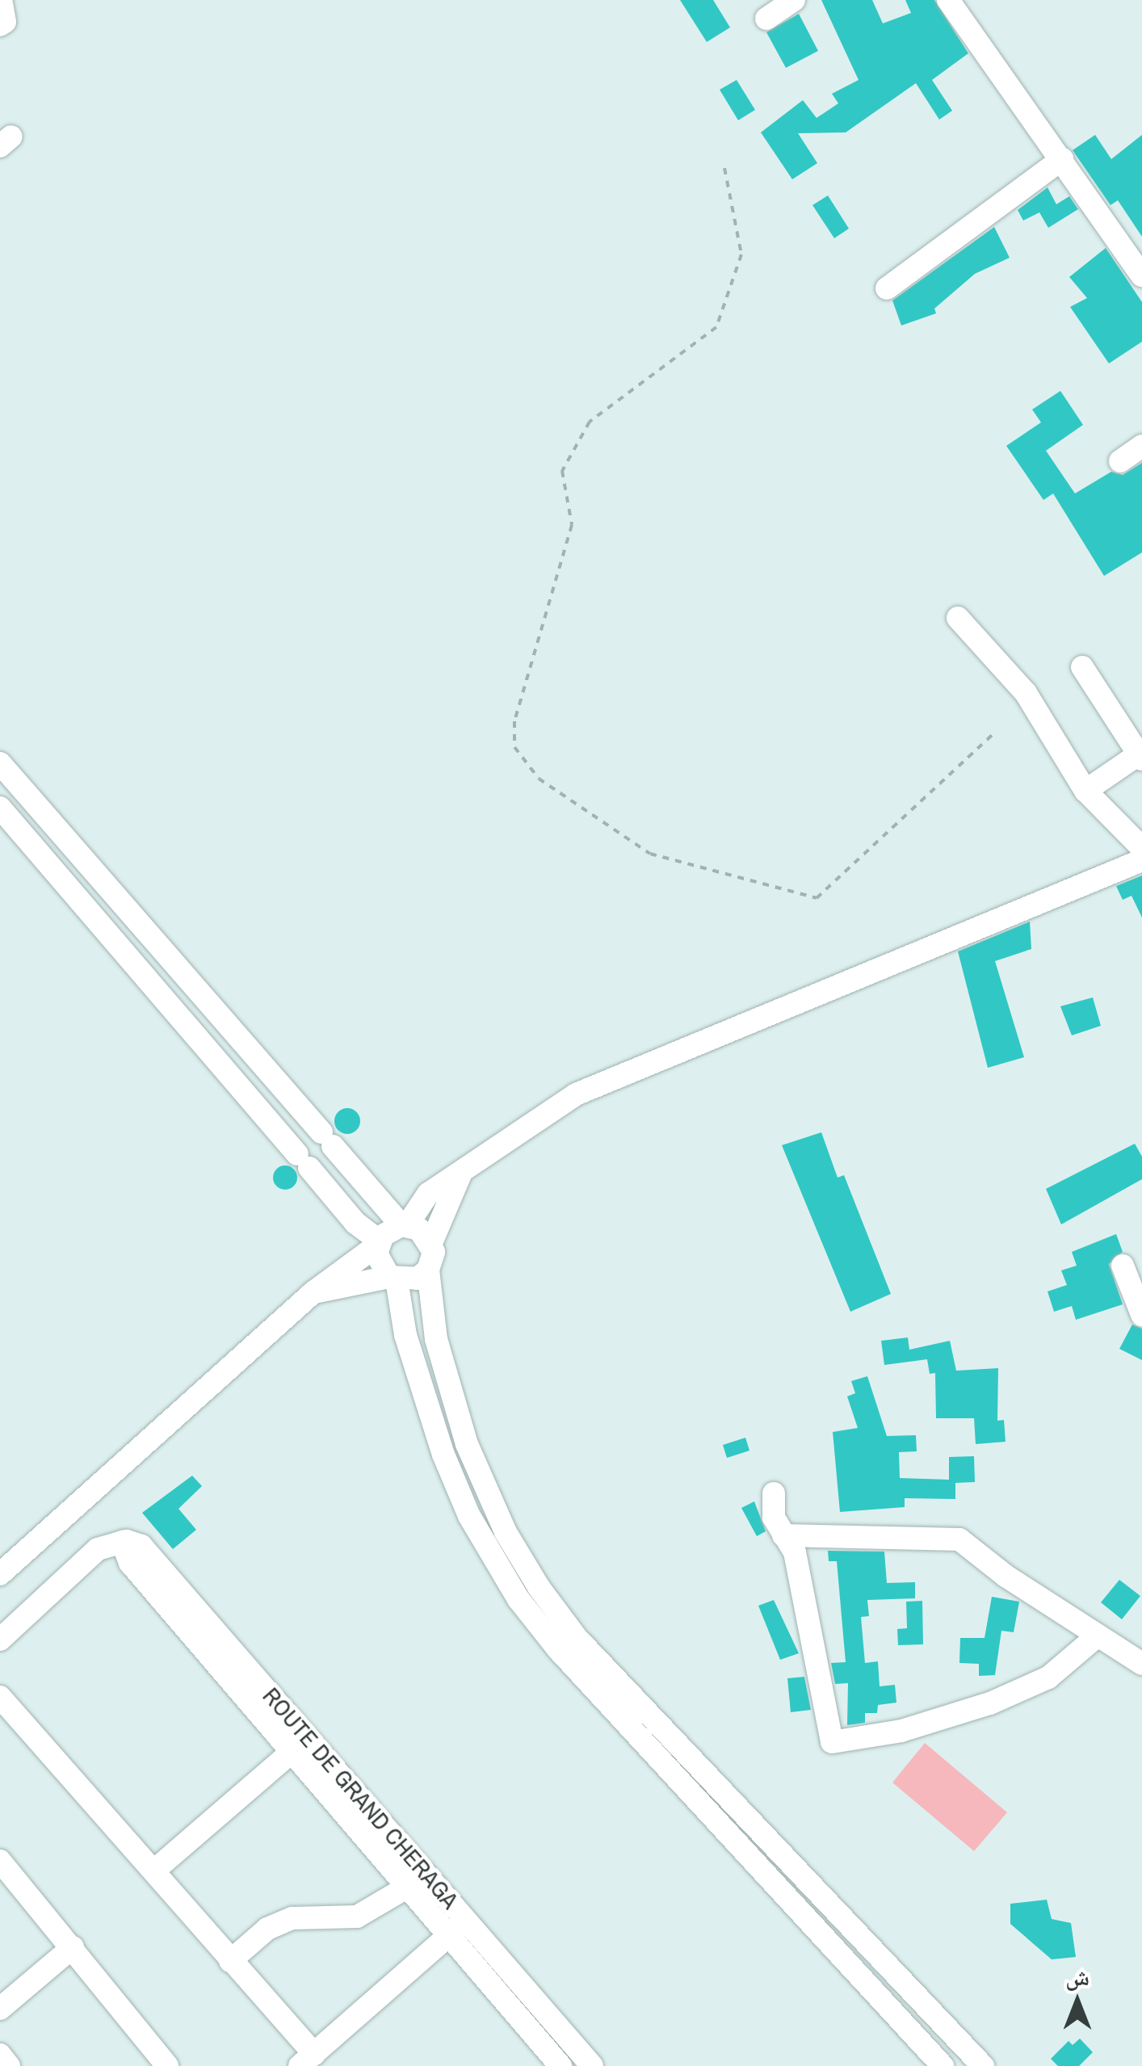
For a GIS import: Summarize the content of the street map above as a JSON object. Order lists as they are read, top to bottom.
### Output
{
  "streets": {
    "street": ["ROUTE DE GRAND CHERAGA"]
  },
  "north": "top"
}
